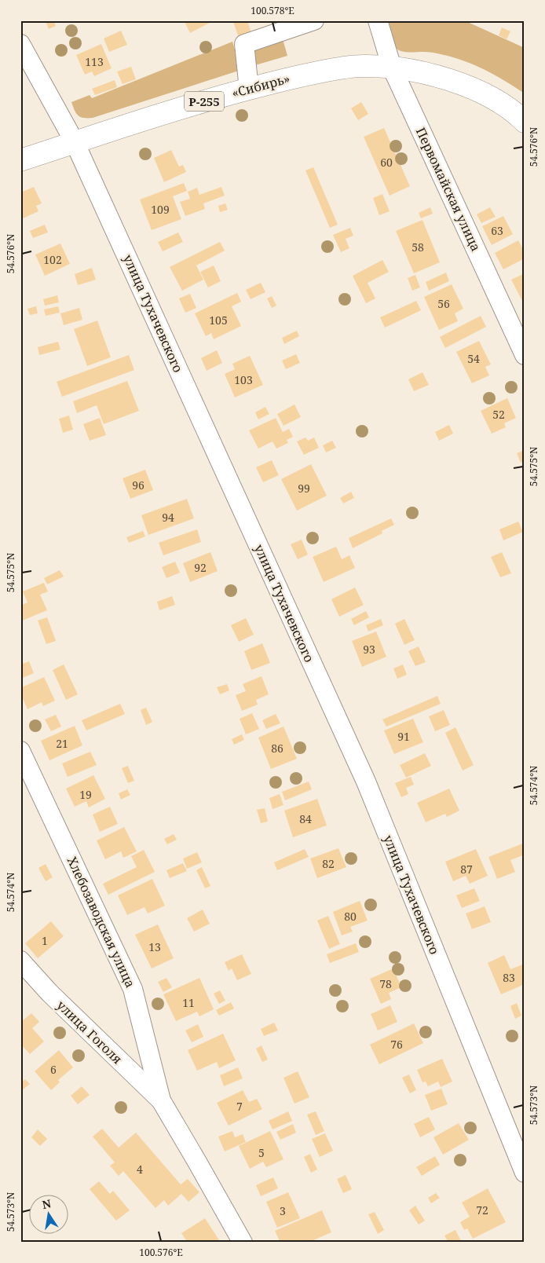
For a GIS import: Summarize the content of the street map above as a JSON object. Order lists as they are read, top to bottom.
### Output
{
  "streets": {
    "highway": ["«Сибирь»", "Р-255"],
    "street": [
      "Первомайская улица",
      "улица Тухачевского",
      "Хлебозаводская улица",
      "улица Гоголя"
    ]
  },
  "crossings": [
    ["«Сибирь»", "Р-255"],
    ["«Сибирь»", "Первомайская улица"],
    ["«Сибирь»", "улица Тухачевского"],
    ["Р-255", "Первомайская улица"],
    ["Хлебозаводская улица", "улица Гоголя"]
  ],
  "house_numbers": [
    "113",
    "60",
    "109",
    "63",
    "58",
    "102",
    "56",
    "105",
    "54",
    "103",
    "52",
    "96",
    "99",
    "94",
    "92",
    "93",
    "91",
    "21",
    "86",
    "19",
    "84",
    "82",
    "87",
    "80",
    "1",
    "13",
    "83",
    "78",
    "11",
    "76",
    "6",
    "7",
    "5",
    "4",
    "72",
    "3"
  ],
  "north": "top",
  "coordinates": [
    "100.578°E",
    "54.576°N",
    "54.575°N",
    "54.574°N",
    "54.573°N",
    "100.576°E"
  ]
}
